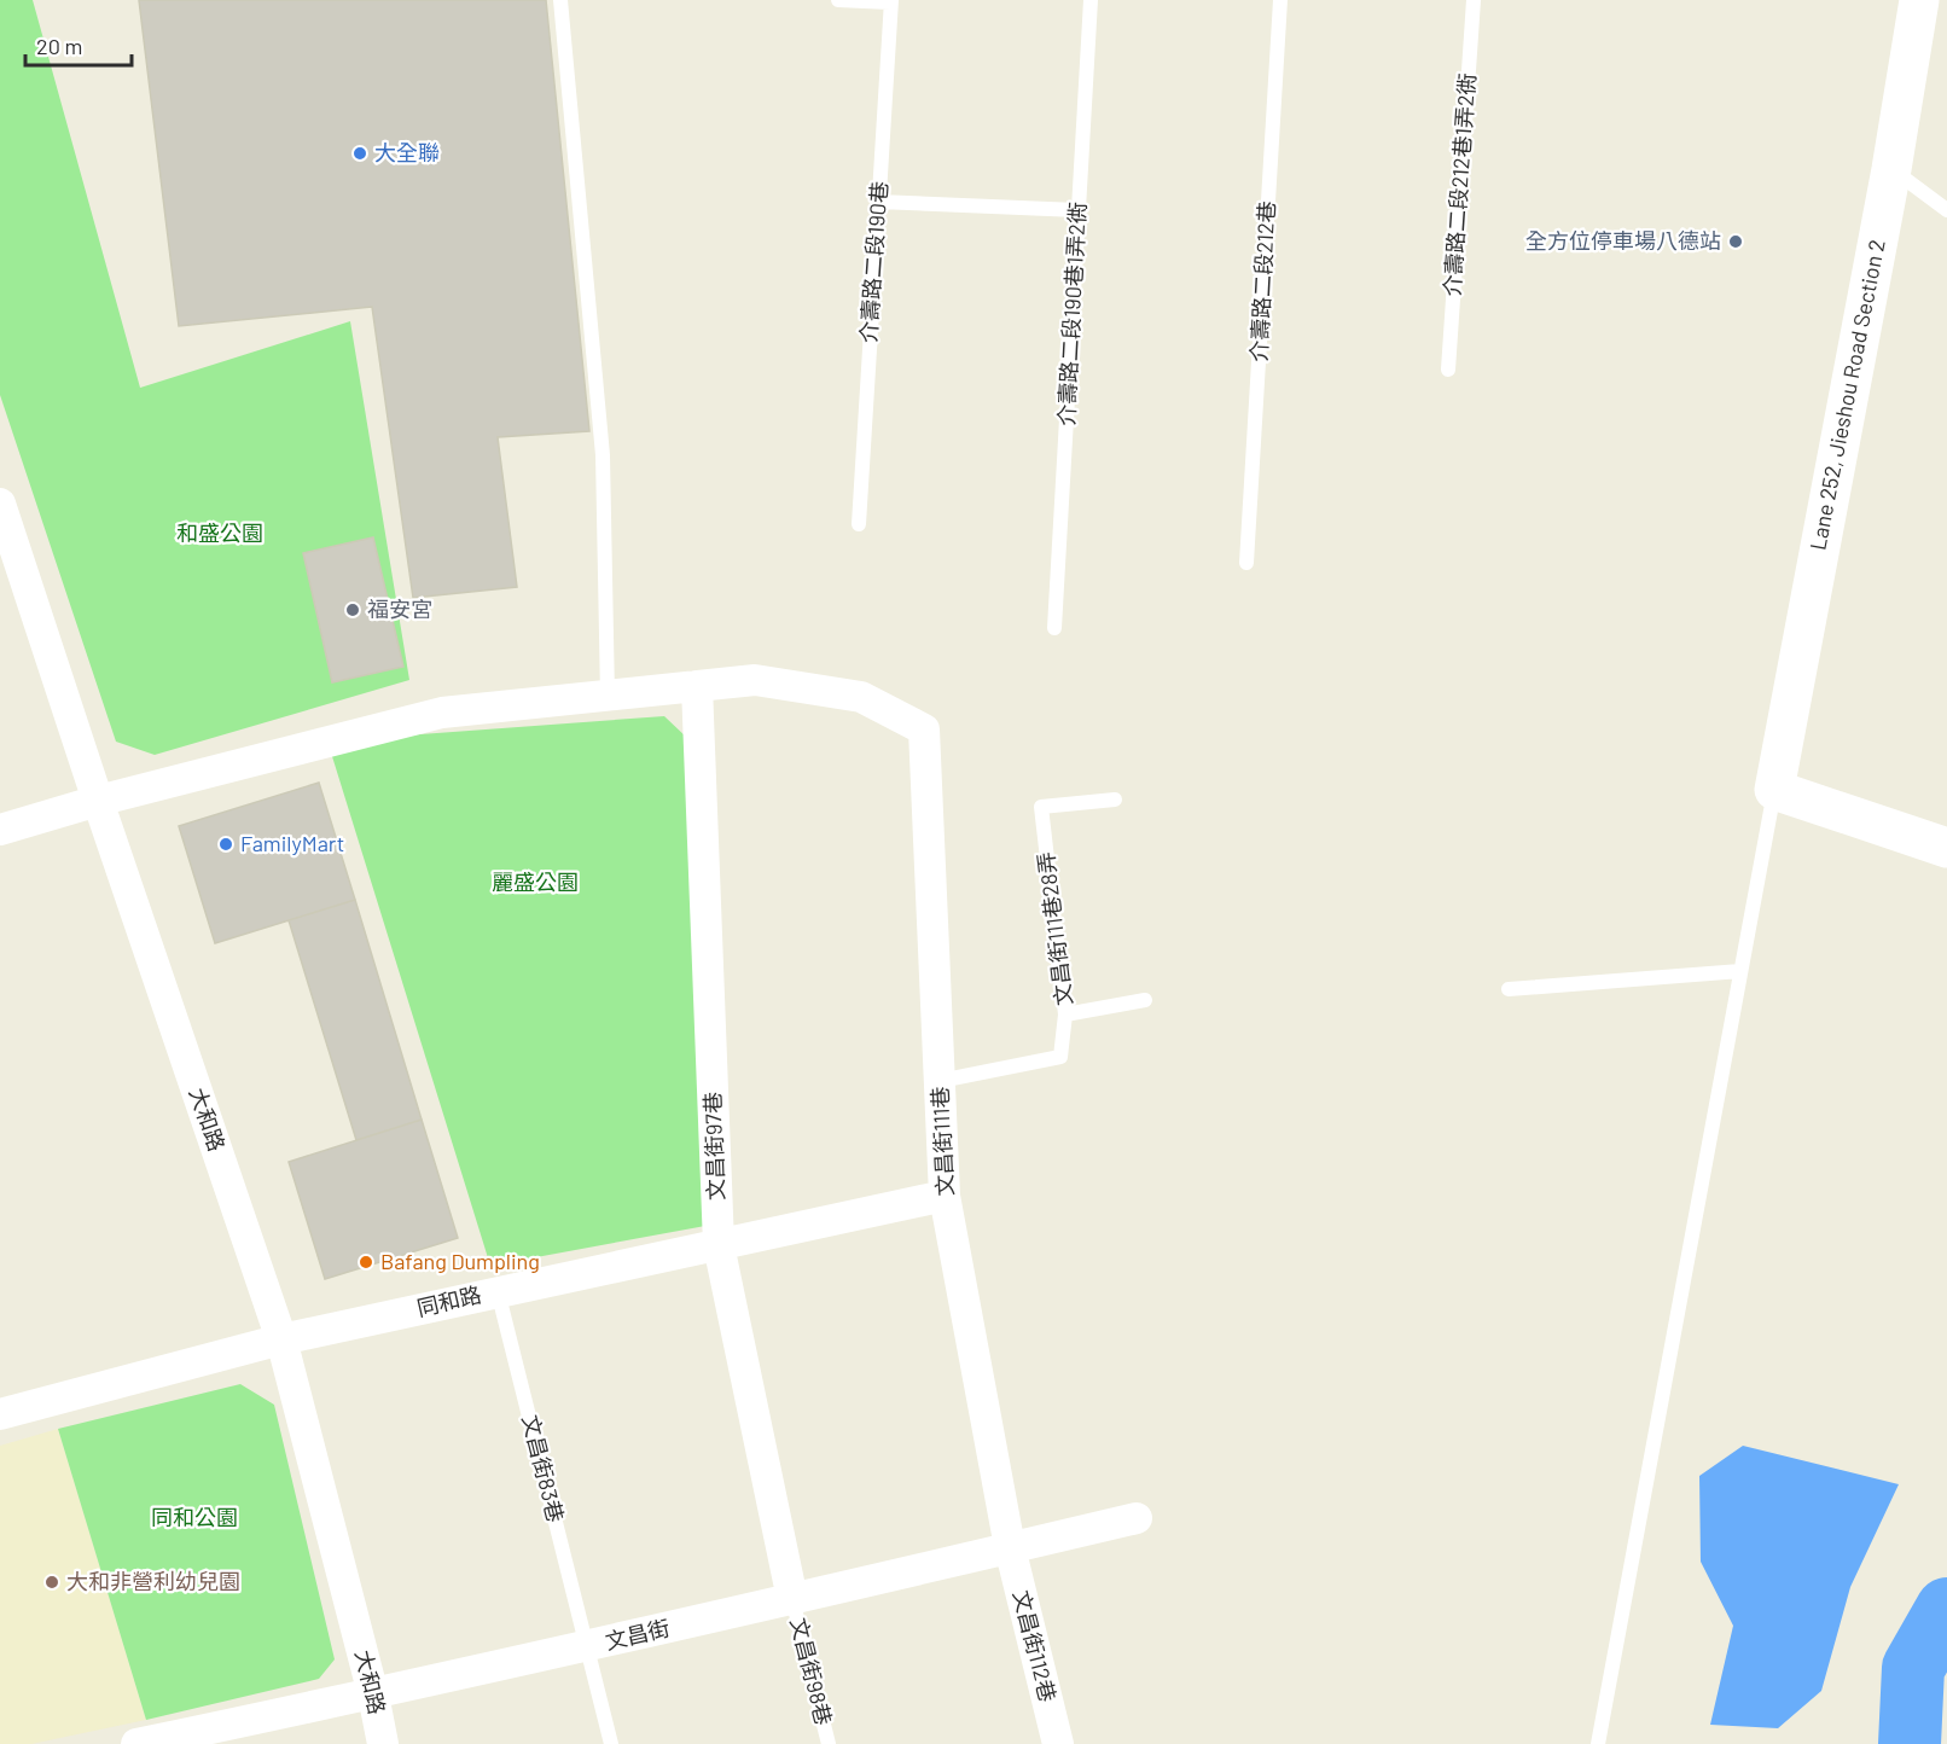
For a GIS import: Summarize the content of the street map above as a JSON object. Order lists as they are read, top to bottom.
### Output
{
  "streets": {
    "street": [
      "Lane 252, Jieshou Road Section 2",
      "大和路",
      "文昌街111巷",
      "文昌街97巷",
      "同和路",
      "文昌街",
      "文昌街112巷"
    ],
    "lane": [
      "介壽路二段212巷1弄2衖",
      "介壽路二段190巷",
      "介壽路二段212巷",
      "介壽路二段190巷1弄2衖",
      "文昌街111巷28弄",
      "文昌街83巷",
      "文昌街98巷"
    ]
  },
  "crossings": [
    ["文昌街111巷28弄", "文昌街111巷"],
    ["大和路", "同和路"],
    ["大和路", "文昌街"],
    ["文昌街111巷", "文昌街97巷"],
    ["文昌街111巷", "同和路"],
    ["文昌街111巷", "文昌街"],
    ["文昌街111巷", "文昌街112巷"],
    ["文昌街97巷", "同和路"],
    ["文昌街97巷", "文昌街"],
    ["文昌街97巷", "文昌街98巷"],
    ["同和路", "文昌街83巷"],
    ["文昌街83巷", "文昌街"],
    ["文昌街", "文昌街112巷"],
    ["文昌街", "文昌街98巷"]
  ],
  "parks": ["和盛公園", "麗盛公園", "同和公園"],
  "places": [
    "大全聯",
    "全方位停車場八德站",
    "福安宮",
    "FamilyMart",
    "Bafang Dumpling",
    "大和非營利幼兒園"
  ],
  "scale_bar": "20 m"
}
